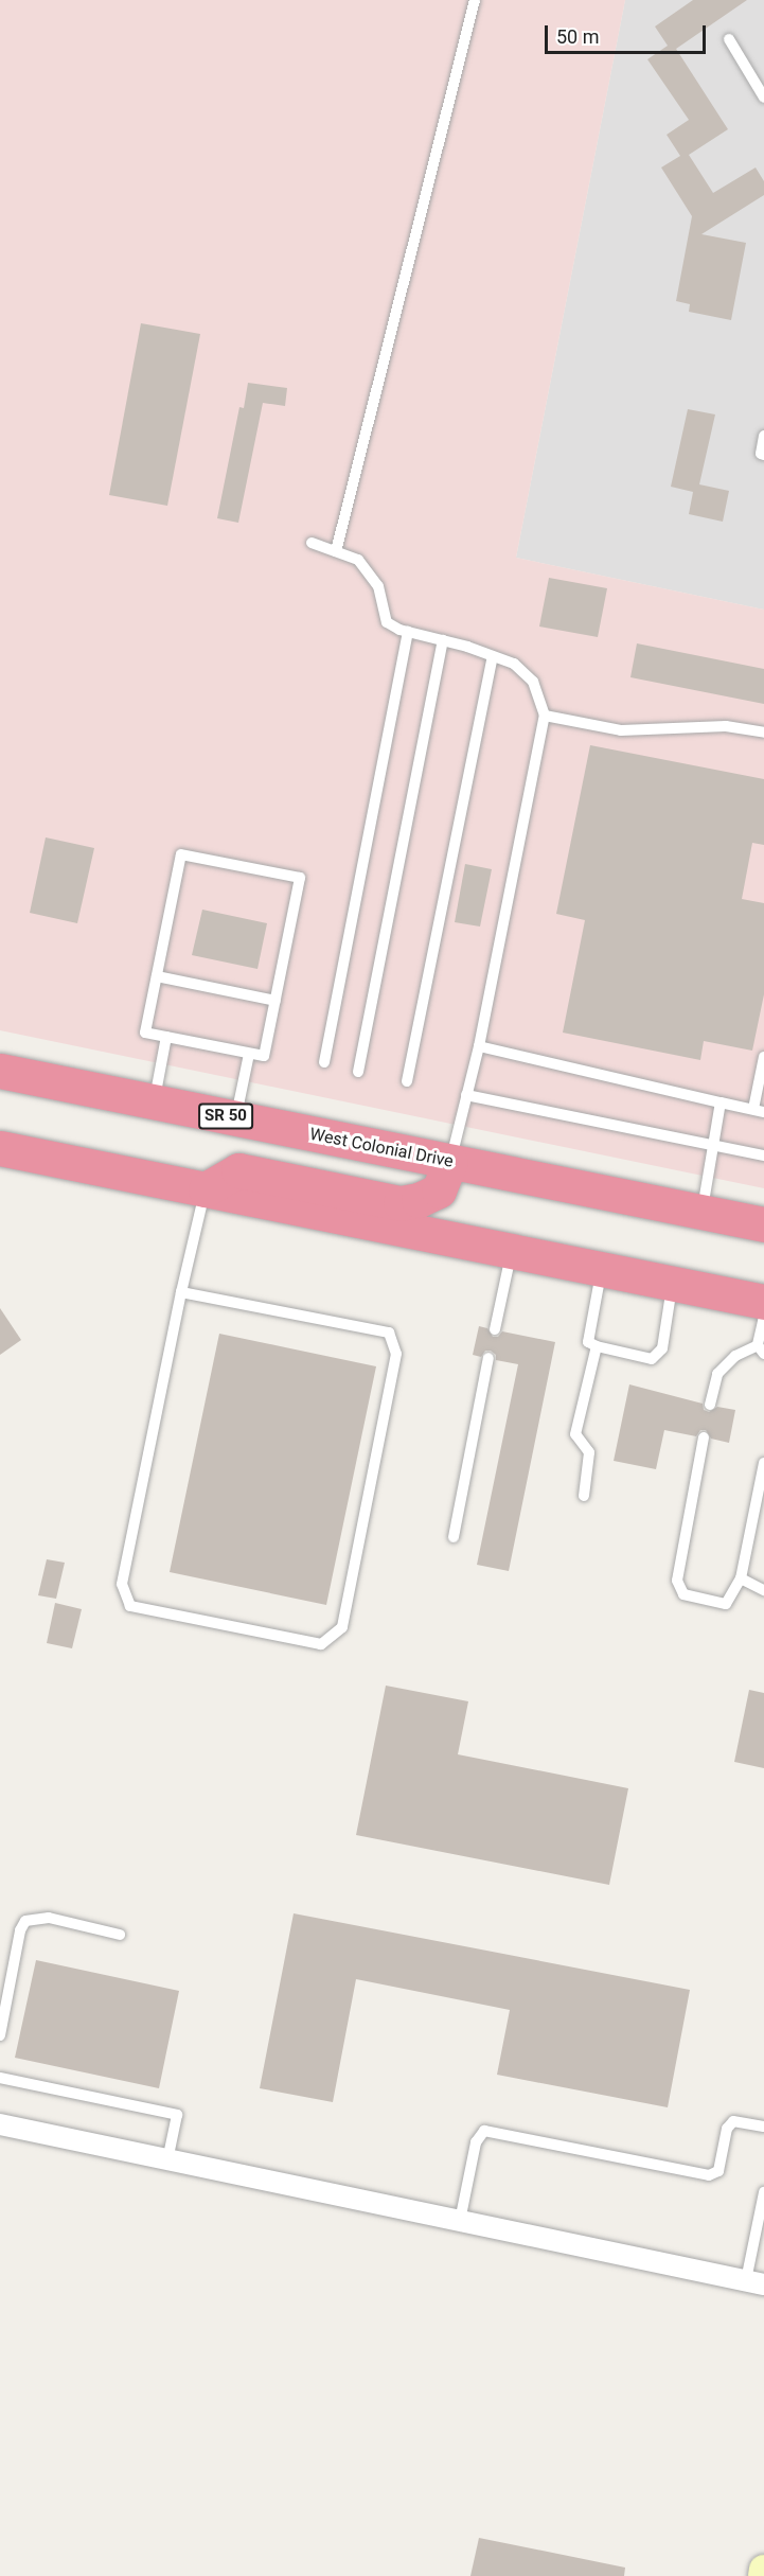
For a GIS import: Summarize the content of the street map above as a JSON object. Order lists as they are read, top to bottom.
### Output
{
  "streets": {
    "highway": ["SR 50", "West Colonial Drive"]
  },
  "scale_bar": "50 m"
}
